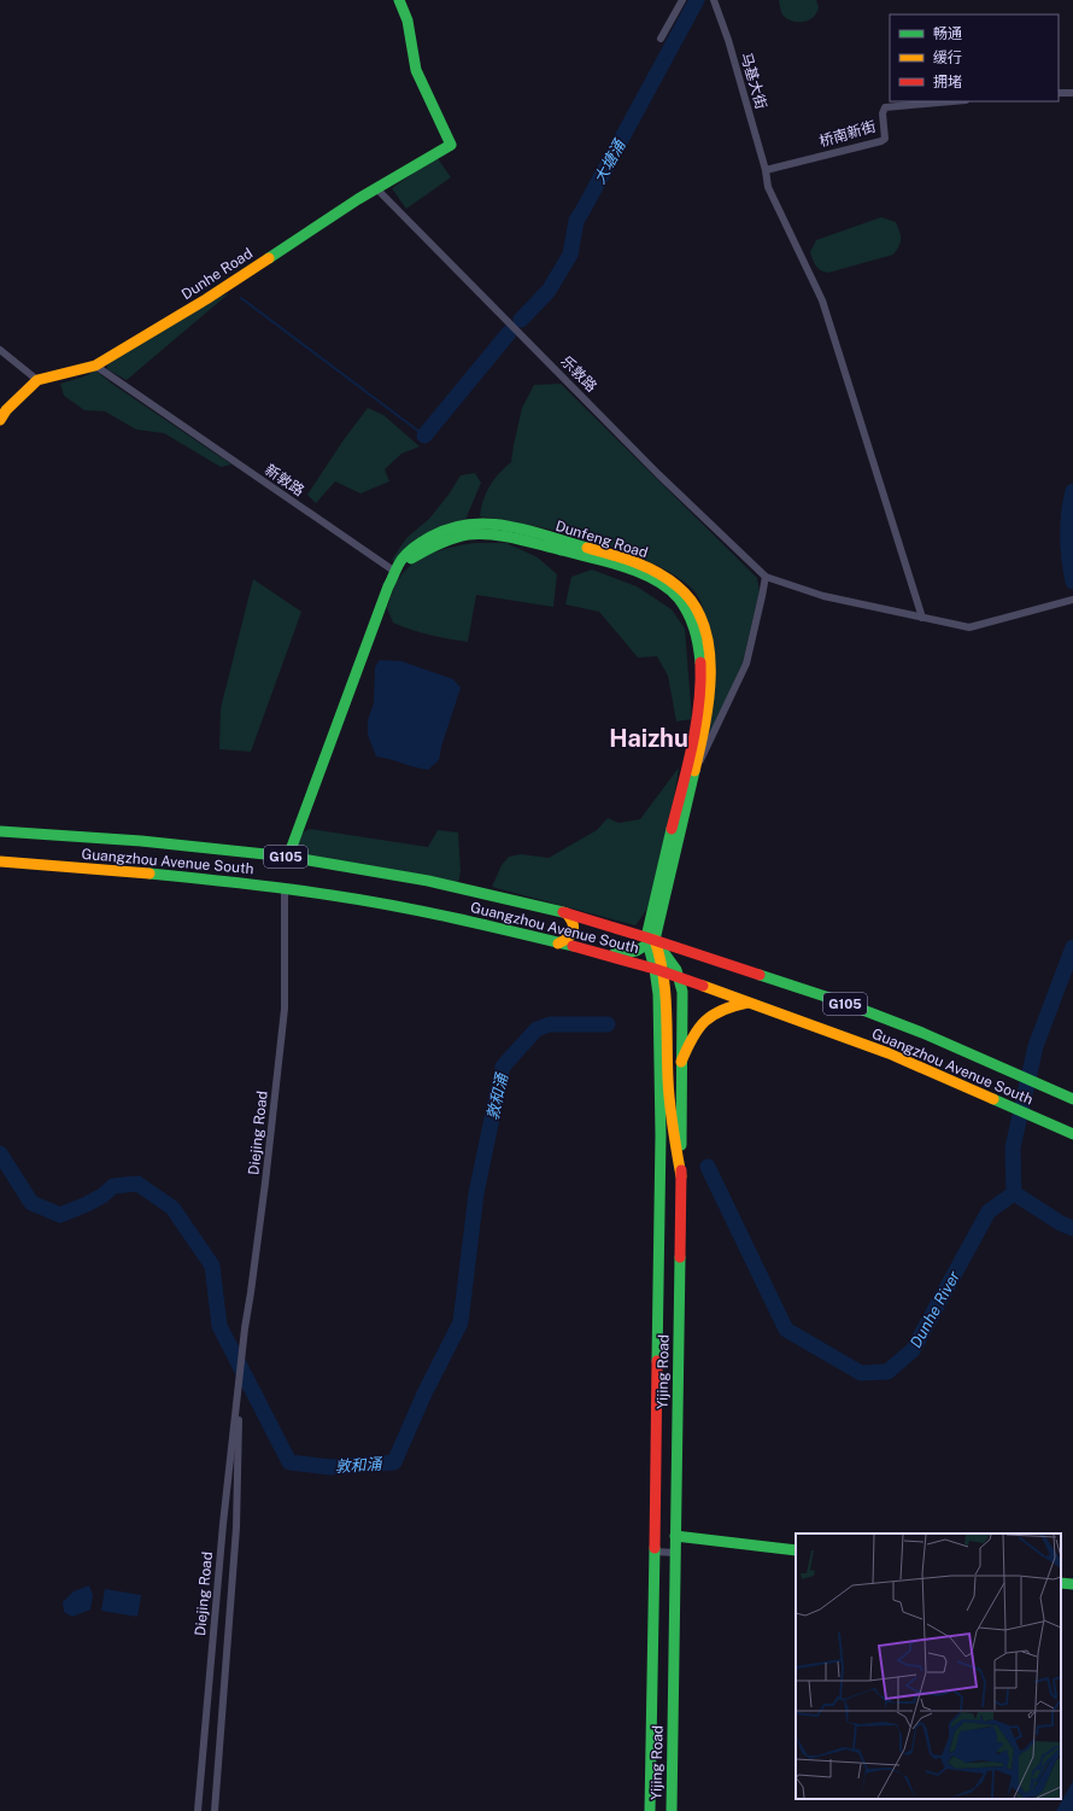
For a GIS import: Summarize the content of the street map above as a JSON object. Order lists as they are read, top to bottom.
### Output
{
  "streets": {
    "main road": [
      "Dunhe Road",
      "Dunfeng Road",
      "G105",
      "Guangzhou Avenue South",
      "Yijing Road"
    ],
    "street": [
      "马基大街",
      "桥南新街",
      "乐敦路",
      "新敦路",
      "Diejing Road"
    ]
  },
  "crossings": [
    ["马基大街", "桥南新街"],
    ["Dunhe Road", "乐敦路"],
    ["Dunhe Road", "新敦路"],
    ["新敦路", "Dunfeng Road"],
    ["Dunfeng Road", "Guangzhou Avenue South"],
    ["Dunfeng Road", "Yijing Road"],
    ["Guangzhou Avenue South", "Diejing Road"],
    ["Guangzhou Avenue South", "Yijing Road"]
  ],
  "districts": ["Haizhu"],
  "water": ["大塘涌", "敦和涌", "Dunhe River"],
  "legend": ["畅通", "缓行", "拥堵"]
}
